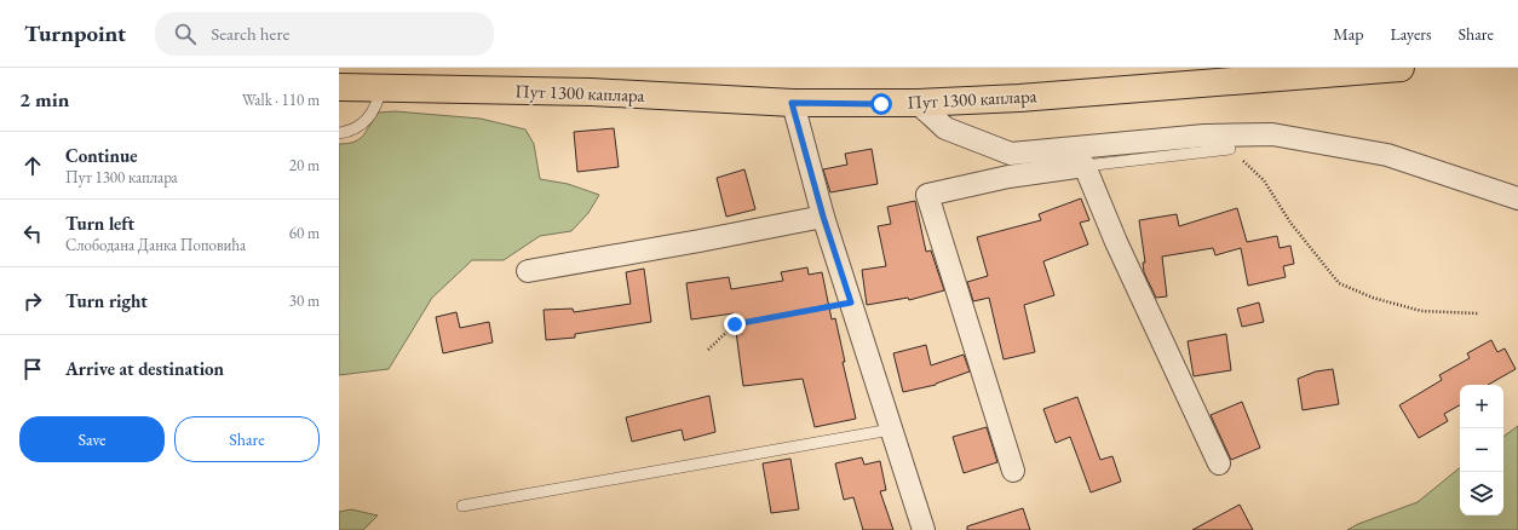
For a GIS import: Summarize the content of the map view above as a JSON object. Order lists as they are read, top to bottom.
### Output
{
  "streets": {
    "main road": ["Пут 1300 каплара"]
  },
  "page": {
    "header": "Turnpoint",
    "search": "Search here",
    "nav": ["Map", "Layers", "Share"],
    "heading": ["2 min", "Walk · 110 m"],
    "list": [
      ["Continue", "Пут 1300 каплара", "20 m"],
      ["Turn left", "Слободана Данка Поповића", "60 m"],
      ["Turn right", "30 m"],
      "Arrive at destination"
    ],
    "map_buttons": ["+", "−"],
    "buttons": ["Save", "Share"]
  }
}
